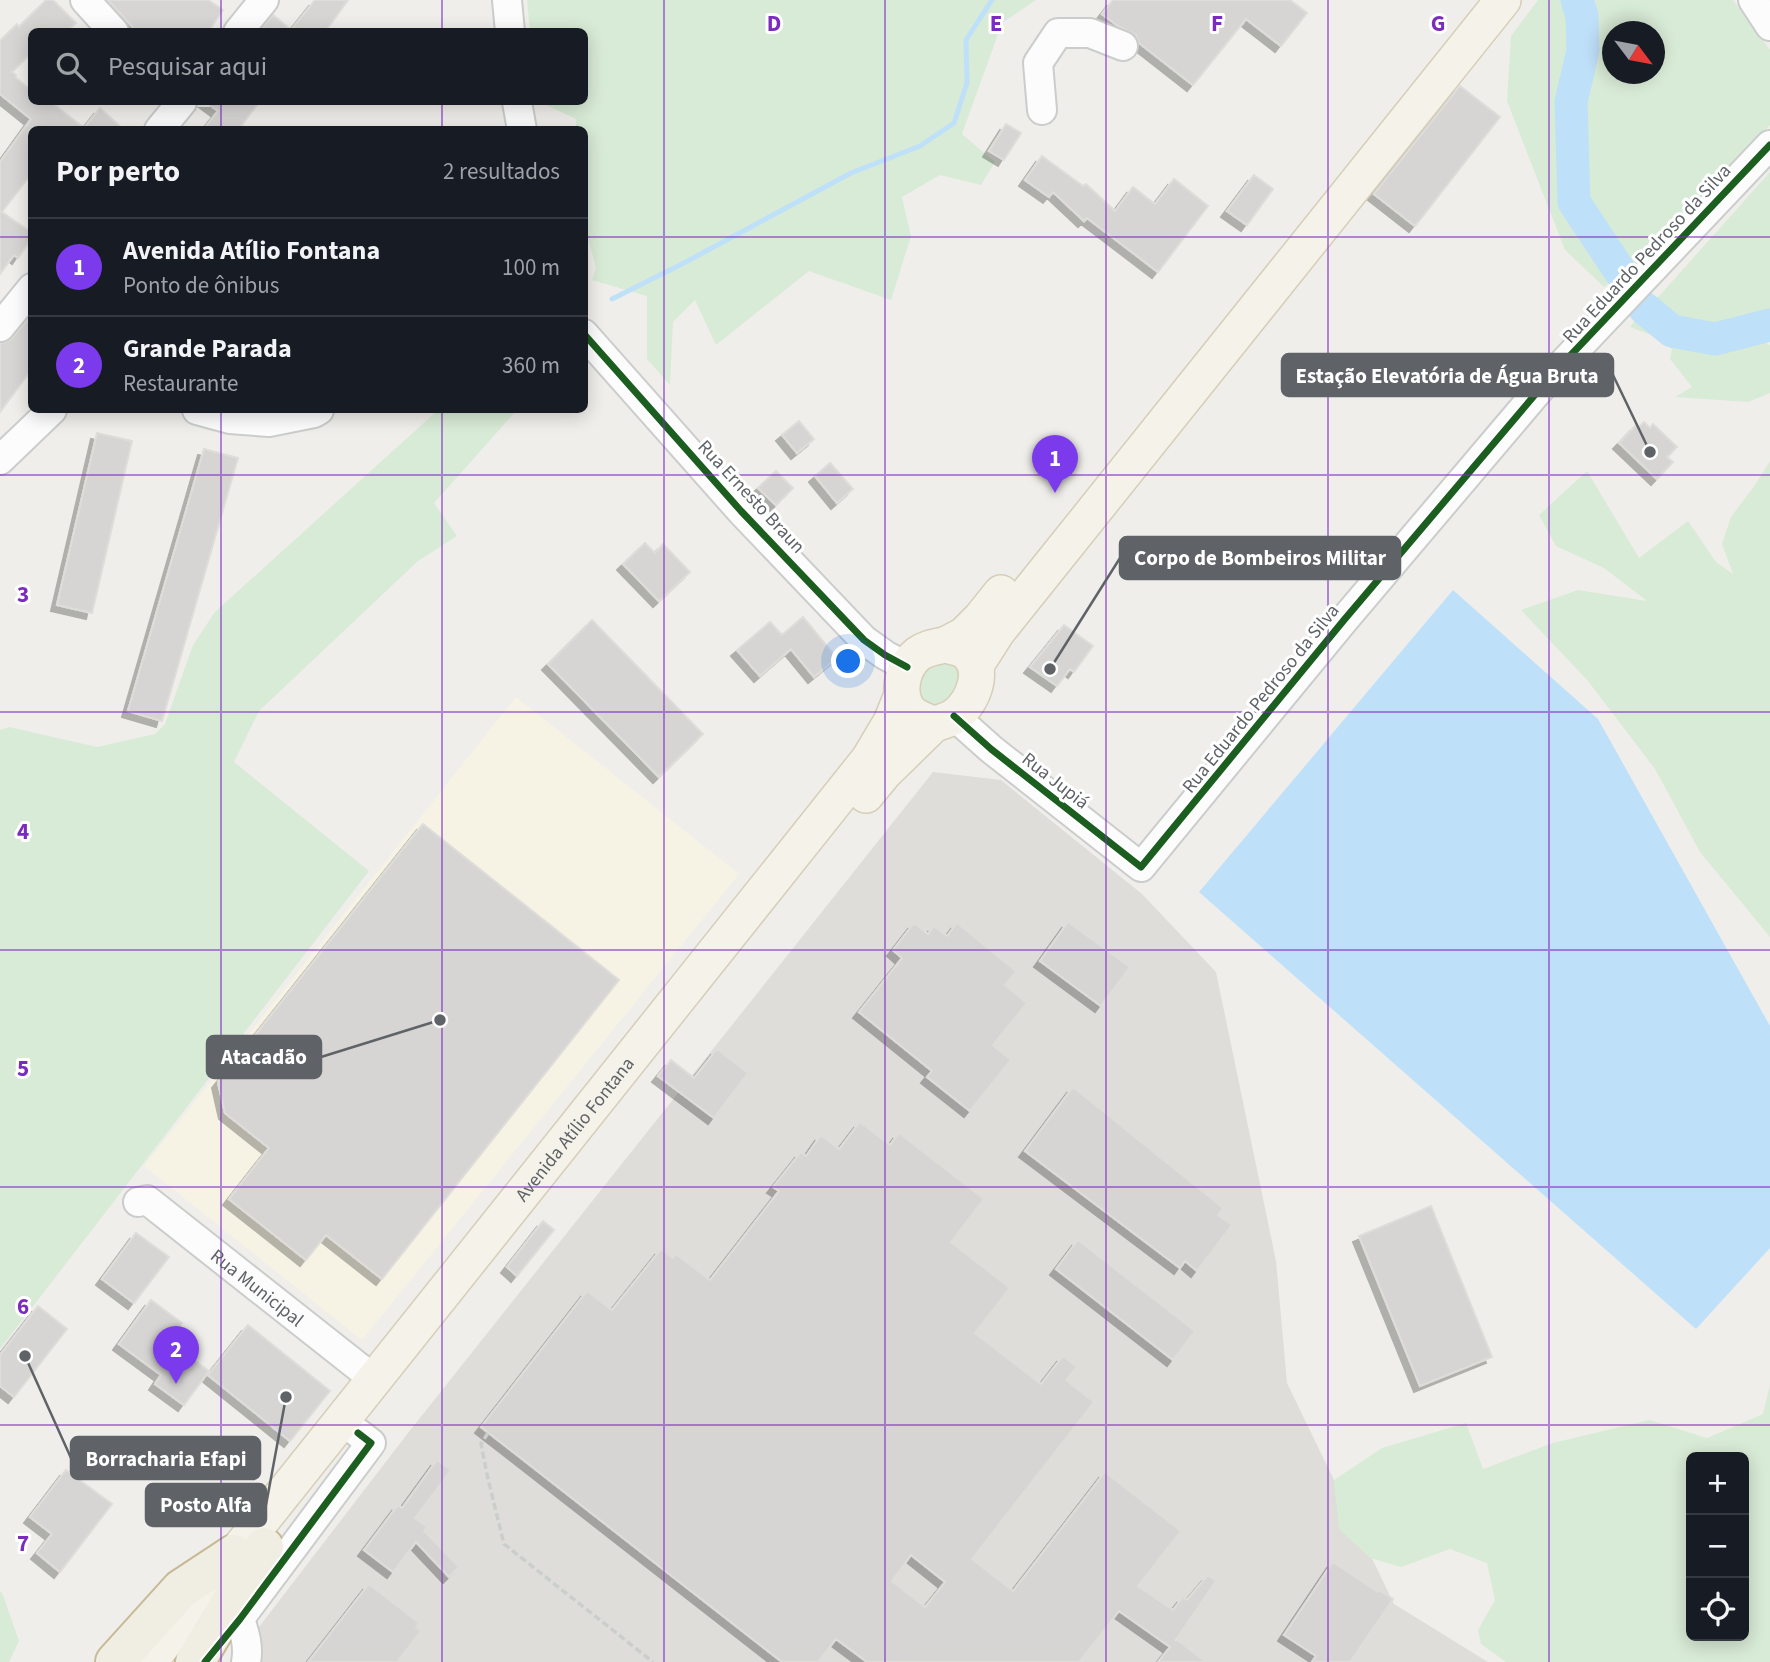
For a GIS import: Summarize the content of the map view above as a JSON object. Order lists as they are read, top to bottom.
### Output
{
  "streets": {
    "main road": ["Avenida Atílio Fontana"],
    "street": [
      "Rua Eduardo Pedroso da Silva",
      "Rua Ernesto Braun",
      "Rua Jupiá",
      "Rua Municipal"
    ]
  },
  "crossings": [
    ["Rua Eduardo Pedroso da Silva", "Rua Jupiá"],
    ["Rua Ernesto Braun", "Rua Jupiá"],
    ["Rua Ernesto Braun", "Avenida Atílio Fontana"],
    ["Rua Jupiá", "Avenida Atílio Fontana"],
    ["Avenida Atílio Fontana", "Rua Municipal"]
  ],
  "places": [
    "Estação Elevatória de Água Bruta",
    "Corpo de Bombeiros Militar",
    "Atacadão",
    "Borracharia Efapi",
    "Posto Alfa"
  ],
  "north": "bottom right",
  "page": {
    "search": "Pesquisar aqui",
    "heading": ["Por perto", "2 resultados"],
    "list": [
      {
        "mark": "1",
        "name": "Avenida Atílio Fontana",
        "note": "Ponto de ônibus",
        "value": "100 m"
      },
      {
        "mark": "2",
        "name": "Grande Parada",
        "note": "Restaurante",
        "value": "360 m"
      }
    ],
    "pins": ["1", "2"],
    "map_buttons": ["+", "−"]
  },
  "grid": {
    "columns": [
      "D",
      "E",
      "F",
      "G"
    ],
    "rows": [
      "3",
      "4",
      "5",
      "6",
      "7"
    ]
  }
}
